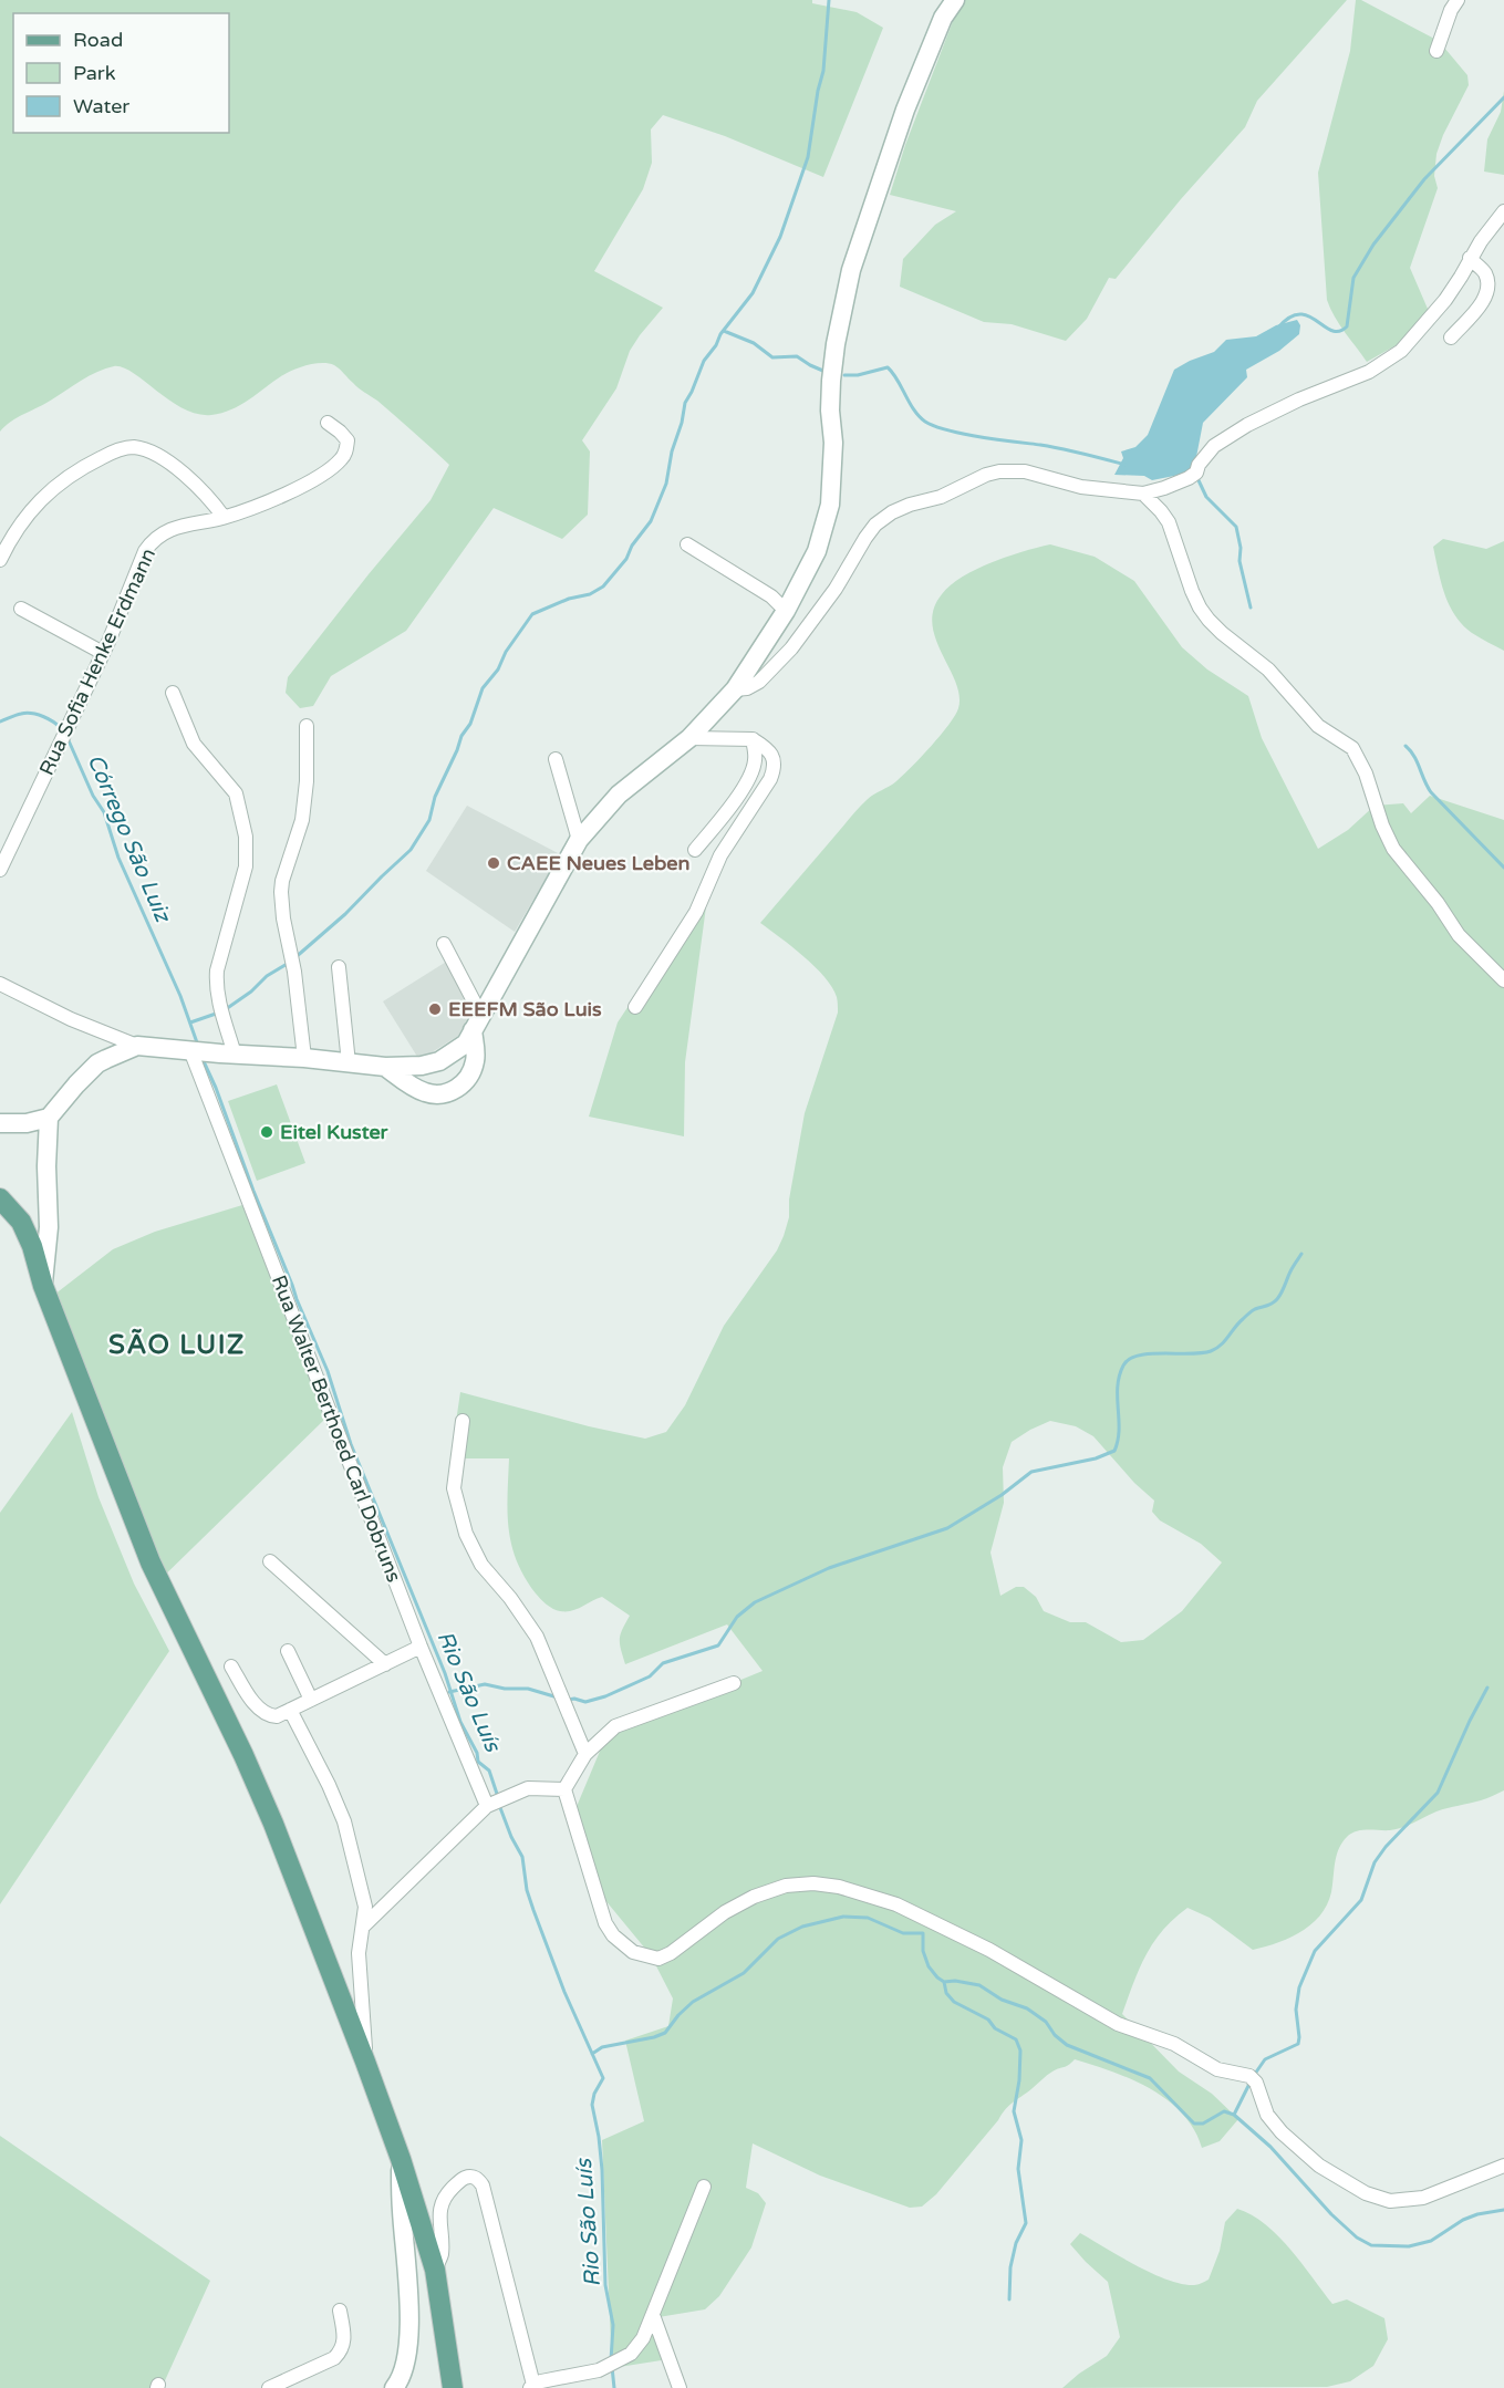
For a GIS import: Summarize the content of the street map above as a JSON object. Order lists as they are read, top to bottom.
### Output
{
  "streets": {
    "street": ["Rua Sofia Henke Erdmann", "Rua Walter Berthoed Carl Dobruns"]
  },
  "districts": ["SÃO LUIZ"],
  "water": ["Córrego São Luiz", "Rio São Luís"],
  "places": ["CAEE Neues Leben", "EEEFM São Luis", "Eitel Kuster"],
  "legend": ["Road", "Park", "Water"]
}
